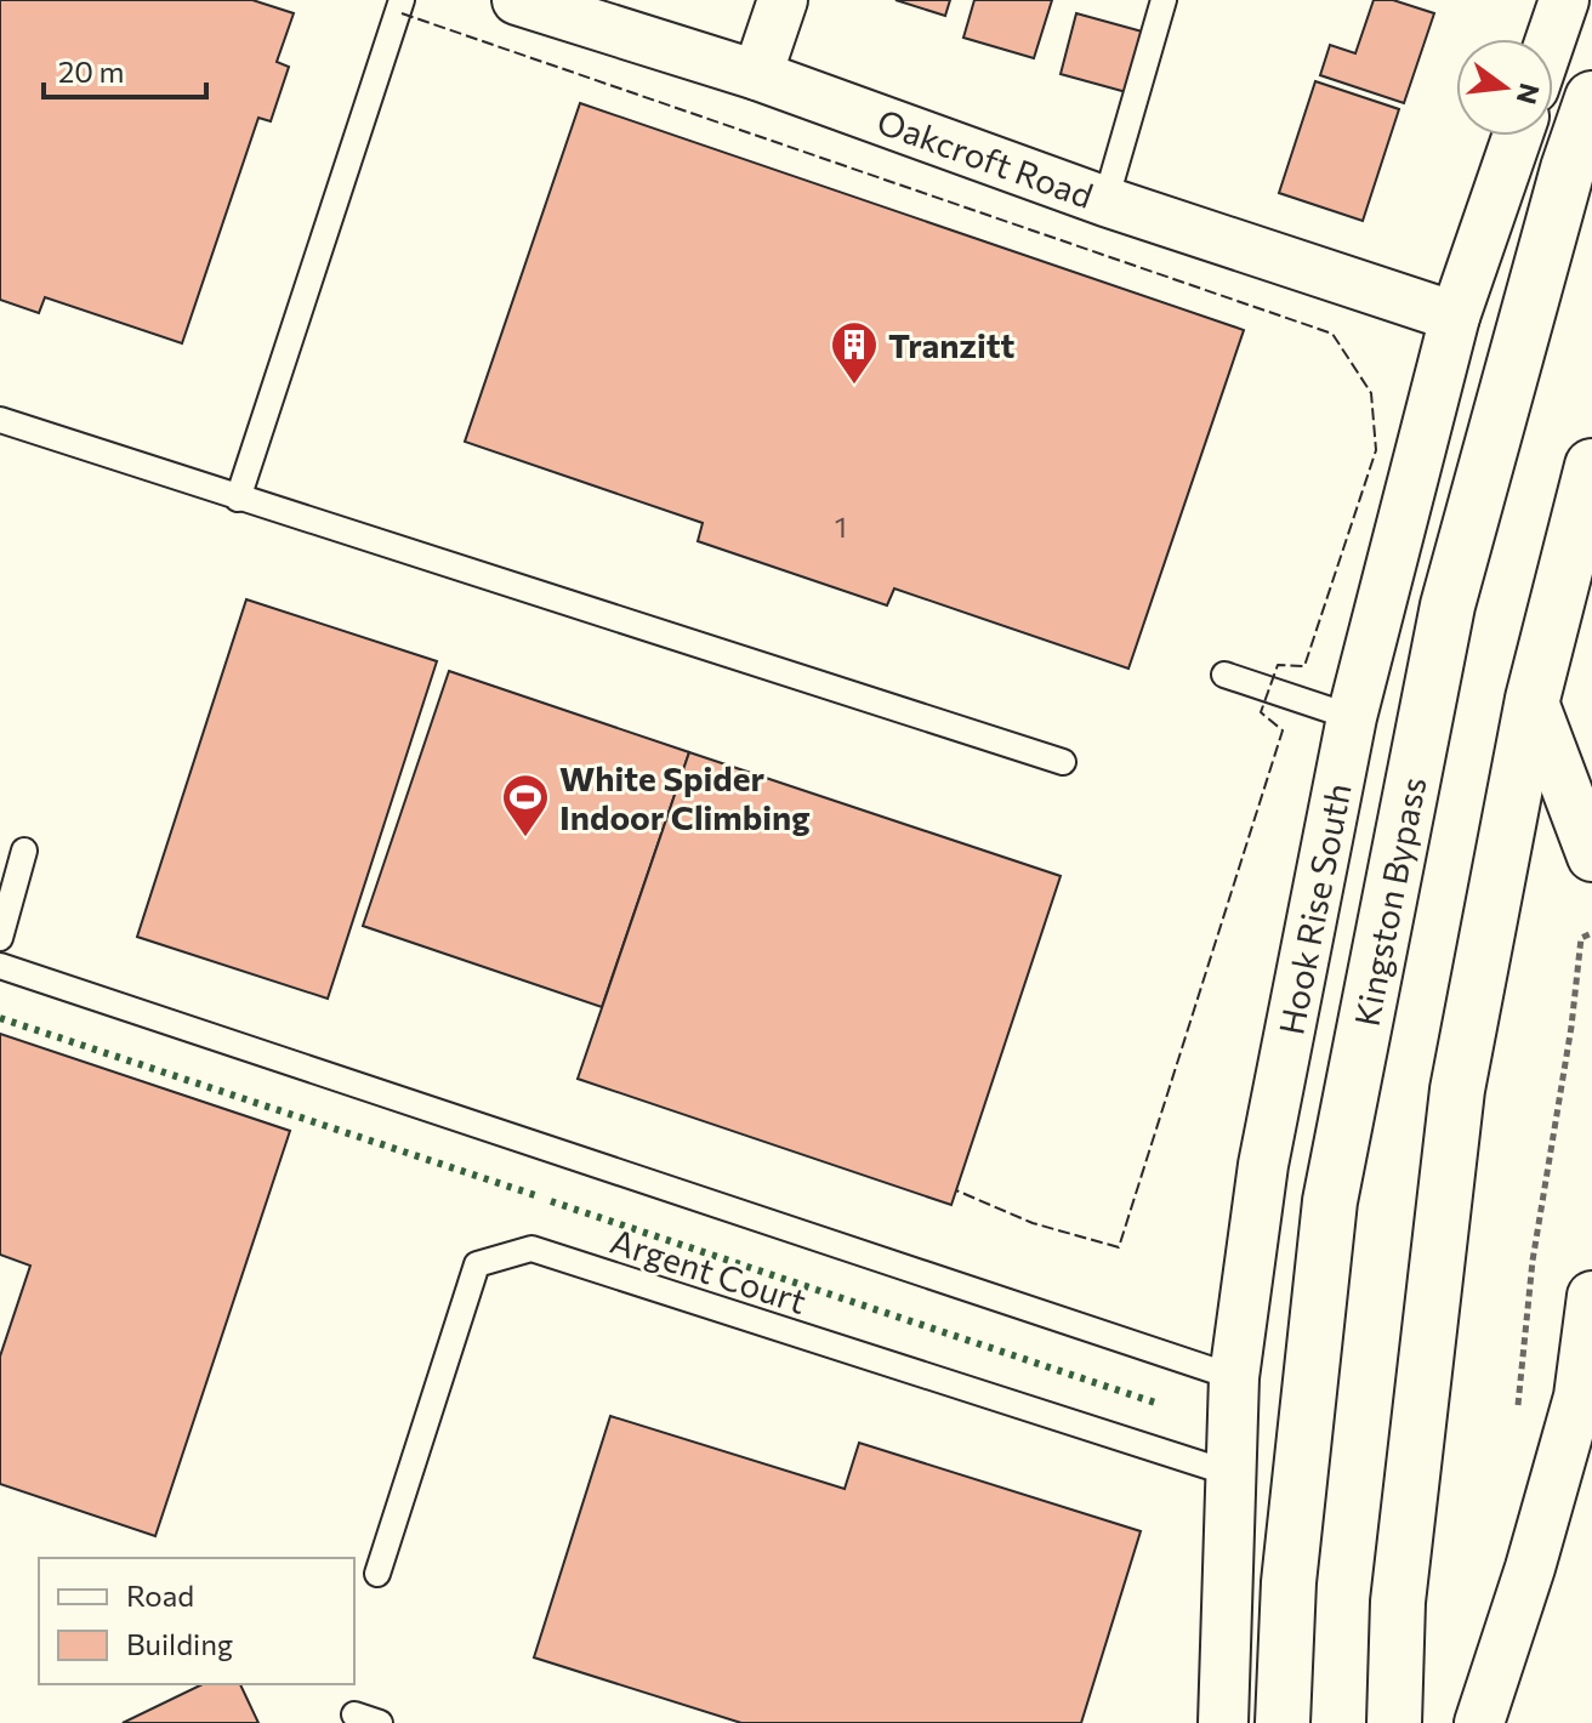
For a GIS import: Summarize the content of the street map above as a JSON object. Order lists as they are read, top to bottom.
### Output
{
  "streets": {
    "highway": ["Kingston Bypass"],
    "street": ["Oakcroft Road", "Hook Rise South"],
    "lane": ["Argent Court"]
  },
  "crossings": [
    ["Oakcroft Road", "Hook Rise South"],
    ["Hook Rise South", "Argent Court"]
  ],
  "places": {
    "building": ["Tranzitt"],
    "sports": ["White Spider Indoor Climbing"]
  },
  "house_numbers": ["1"],
  "legend": ["Road", "Building"],
  "scale_bar": "20 m",
  "north": "right"
}
